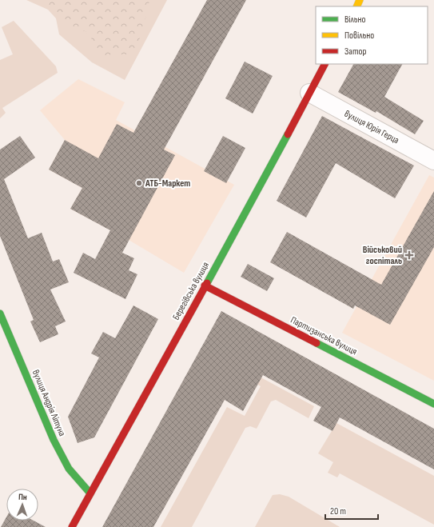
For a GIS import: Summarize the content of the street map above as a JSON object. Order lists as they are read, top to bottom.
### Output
{
  "streets": {
    "main road": ["Берегівська вулиця", "Партизанська вулиця", "вулиця Андрія Літуна"],
    "street": ["вулиця Юрія Герца"]
  },
  "crossings": [
    ["вулиця Юрія Герца", "Берегівська вулиця"],
    ["Берегівська вулиця", "Партизанська вулиця"],
    ["Берегівська вулиця", "вулиця Андрія Літуна"]
  ],
  "places": {
    "other": ["АТБ-Маркет"],
    "health": ["Військовий госпіталь"]
  },
  "legend": ["Вільно", "Повільно", "Затор"],
  "scale_bar": "20 m",
  "north": "top"
}
